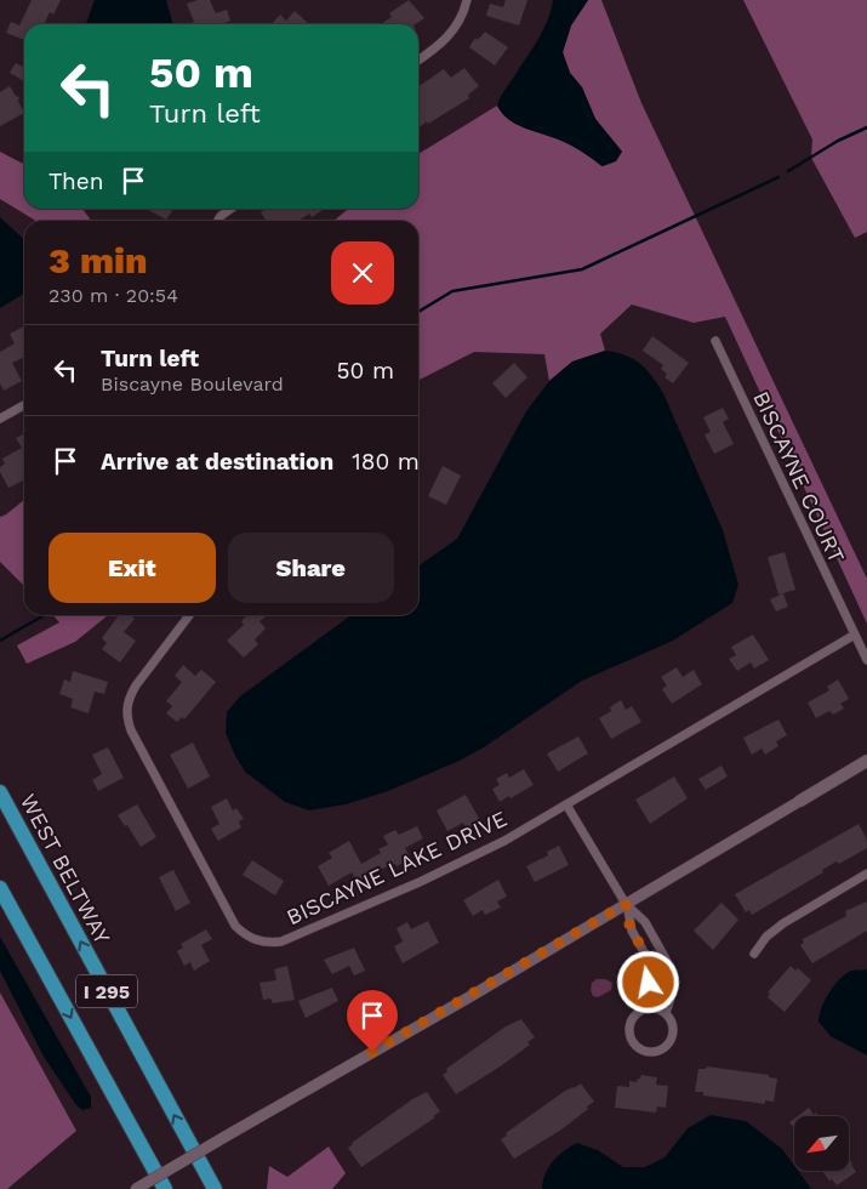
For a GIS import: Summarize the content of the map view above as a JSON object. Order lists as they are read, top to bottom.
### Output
{
  "streets": {
    "highway": ["WEST BELTWAY", "I 295"],
    "street": ["BISCAYNE COURT", "BISCAYNE LAKE DRIVE"]
  },
  "crossings": [
    ["BISCAYNE COURT", "BISCAYNE LAKE DRIVE"]
  ],
  "north": "bottom left",
  "page": {
    "turn": ["50 m", "Turn left"],
    "then": "Then",
    "heading": ["3 min", "230 m · 20:54"],
    "list": [
      {
        "name": "Turn left",
        "note": "Biscayne Boulevard",
        "value": "50 m"
      },
      {
        "name": "Arrive at destination",
        "value": "180 m"
      }
    ],
    "buttons": ["Exit", "Share"]
  }
}
